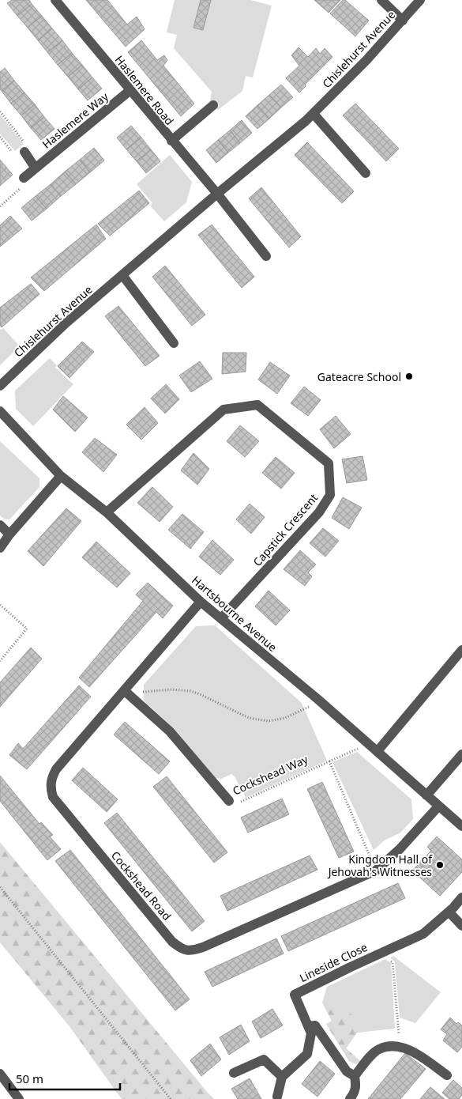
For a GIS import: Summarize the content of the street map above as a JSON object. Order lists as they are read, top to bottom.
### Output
{
  "streets": {
    "street": [
      "Chislehurst Avenue",
      "Haslemere Road",
      "Haslemere Way",
      "Capstick Crescent",
      "Hartsbourne Avenue",
      "Cockshead Way",
      "Cockshead Road",
      "Lineside Close"
    ]
  },
  "crossings": [
    ["Chislehurst Avenue", "Haslemere Road"],
    ["Haslemere Road", "Haslemere Way"],
    ["Capstick Crescent", "Hartsbourne Avenue"],
    ["Hartsbourne Avenue", "Cockshead Road"],
    ["Cockshead Way", "Cockshead Road"]
  ],
  "places": ["Gateacre School", "Kingdom Hall of Jehovah's Witnesses"],
  "scale_bar": "50 m"
}
